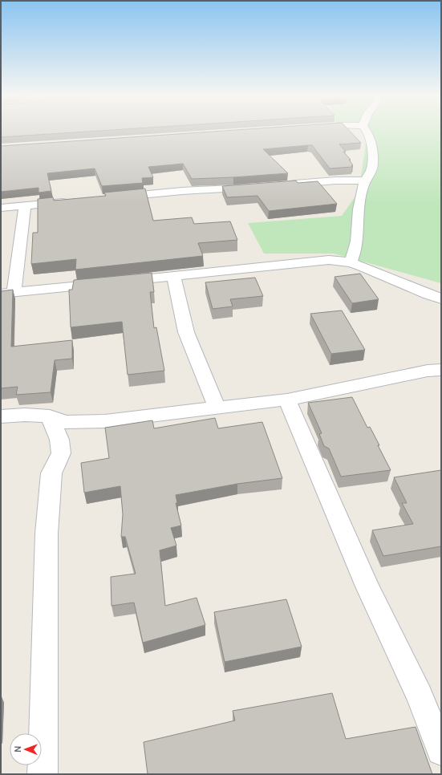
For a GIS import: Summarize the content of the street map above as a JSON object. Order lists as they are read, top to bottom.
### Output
{
  "north": "left"
}
